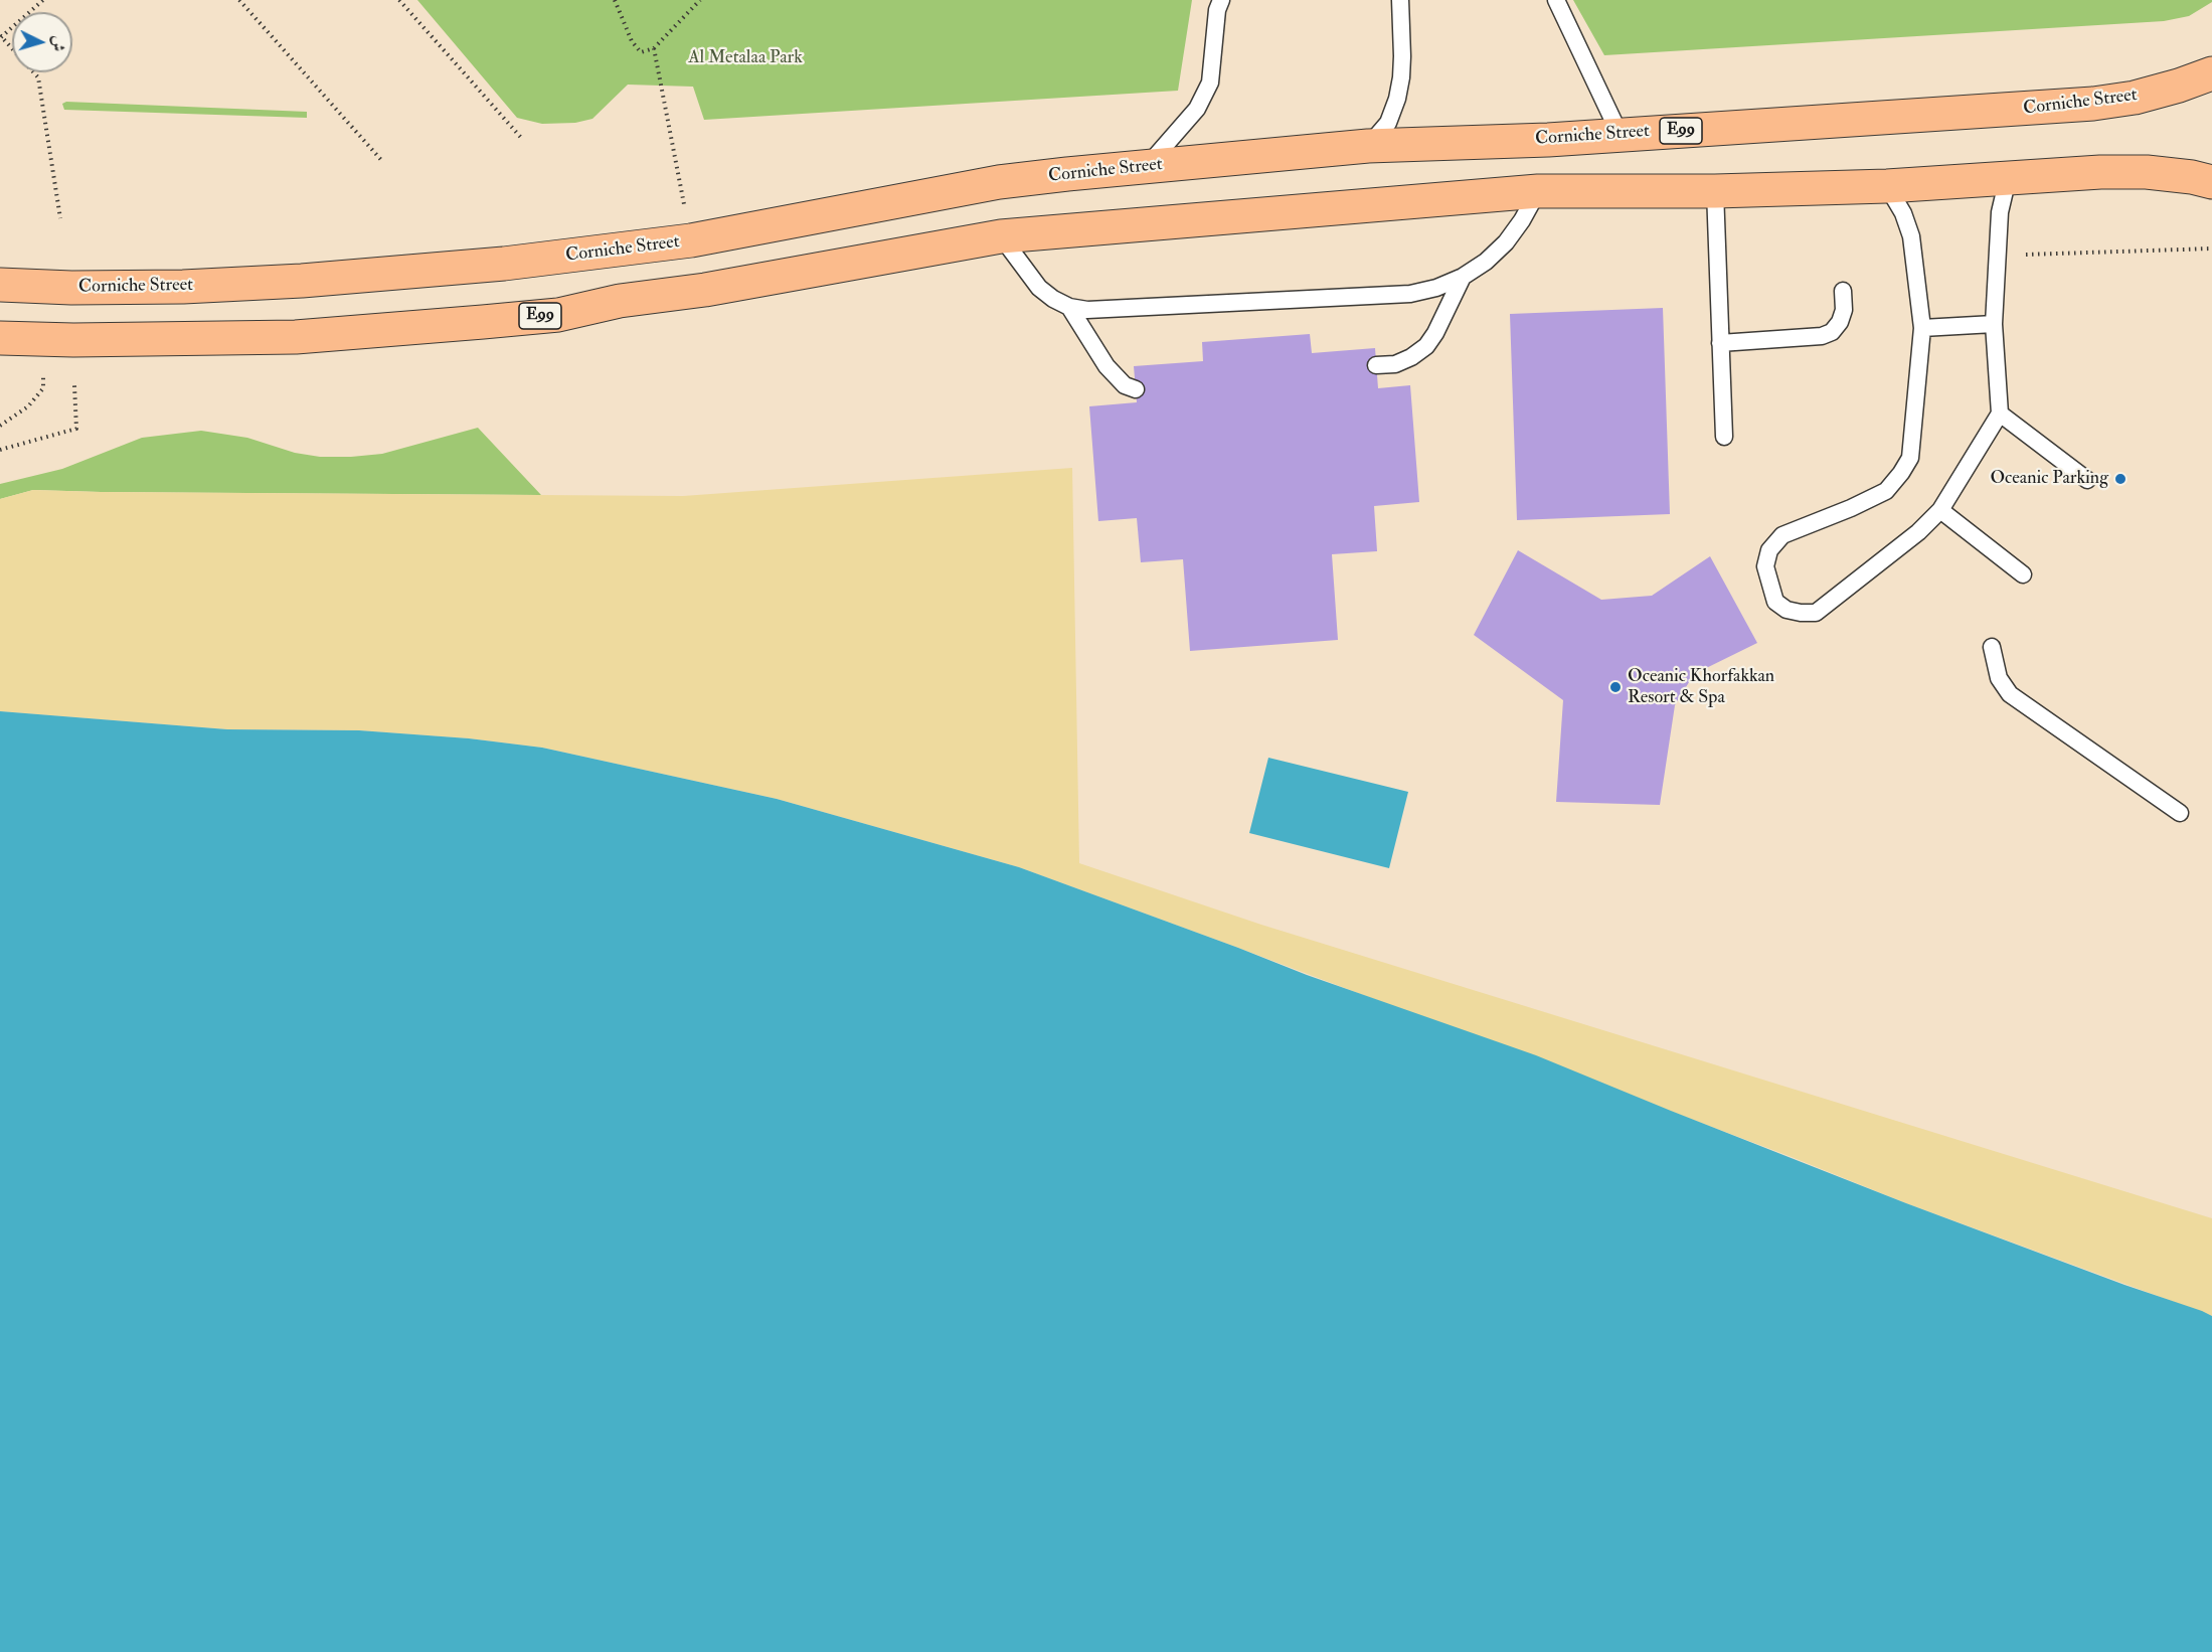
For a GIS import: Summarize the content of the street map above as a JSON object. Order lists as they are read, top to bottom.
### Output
{
  "streets": {
    "highway": ["Corniche Street", "E99"]
  },
  "parks": ["Al Metalaa Park"],
  "places": ["Oceanic Parking", "Oceanic Khorfakkan Resort & Spa"],
  "north": "right"
}
